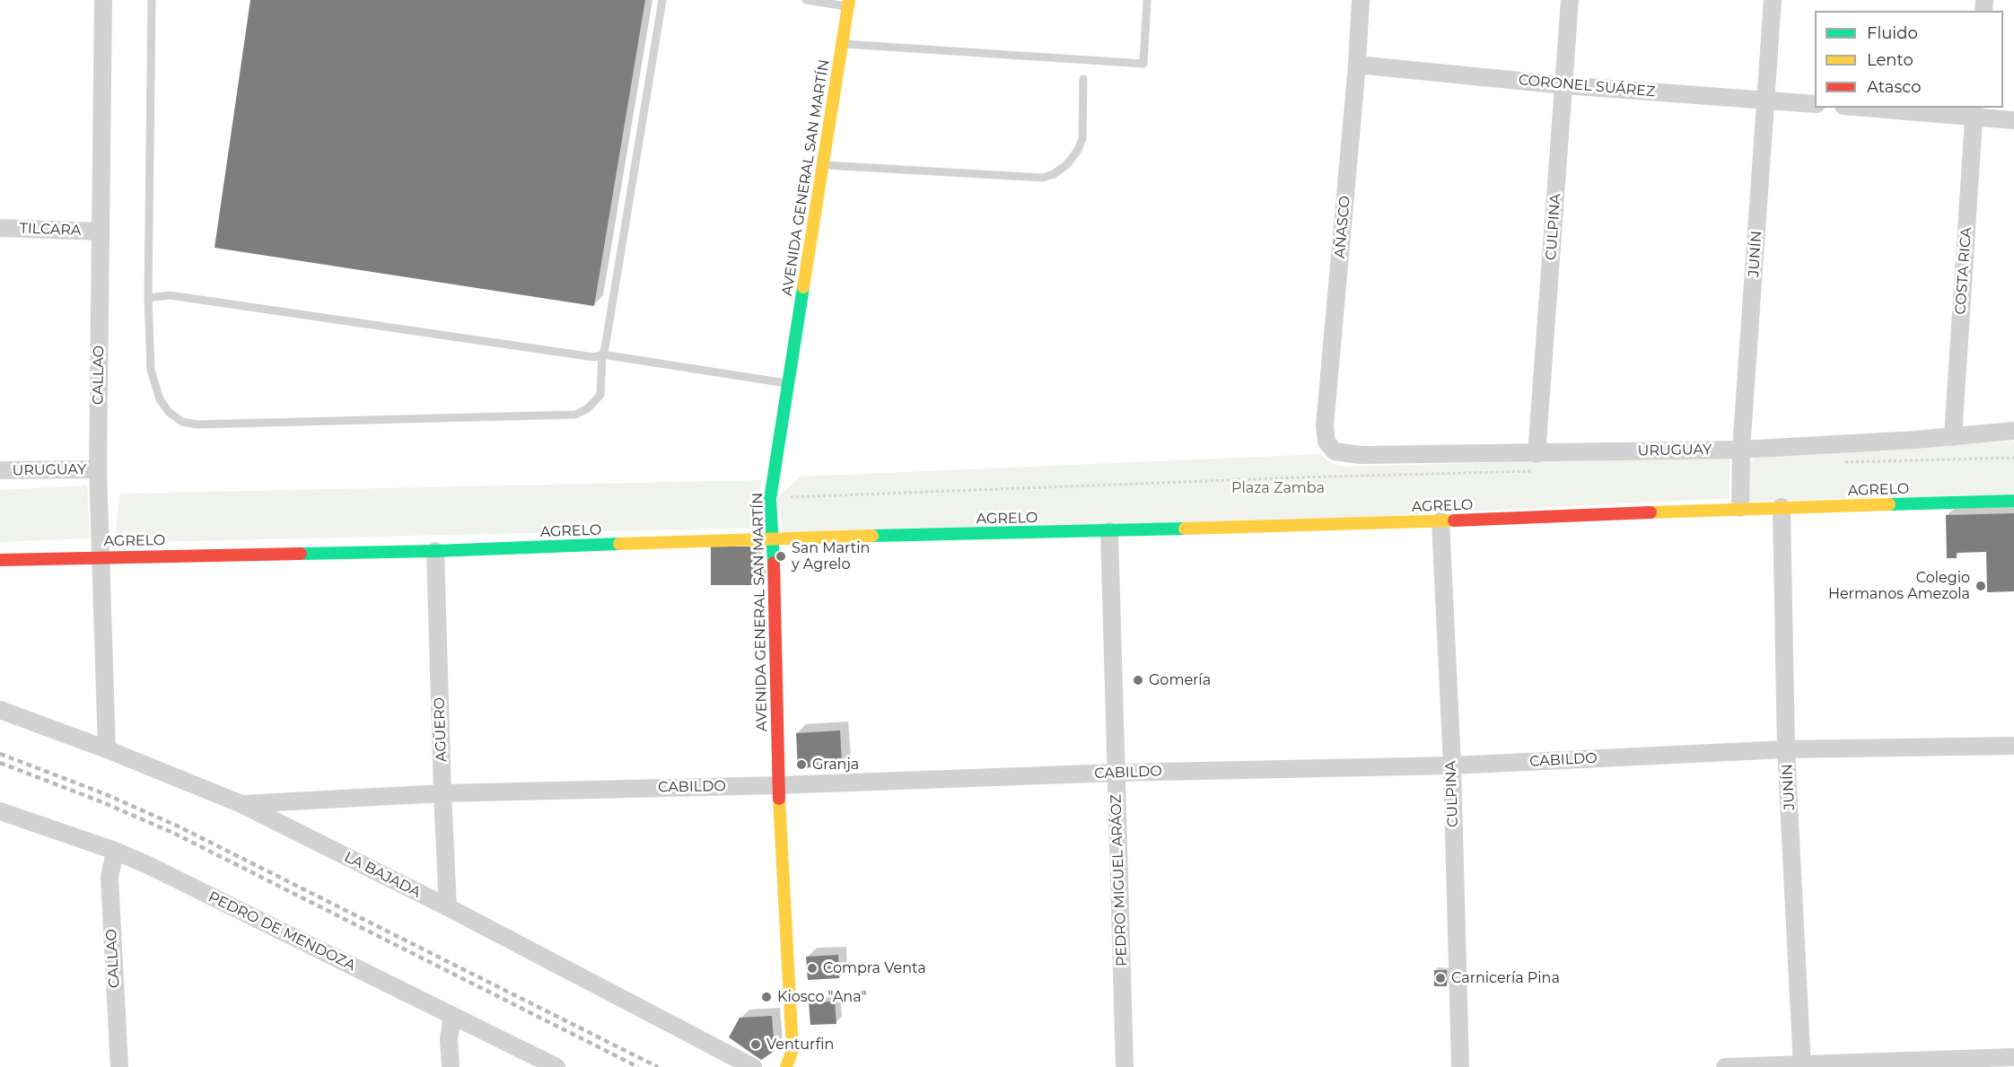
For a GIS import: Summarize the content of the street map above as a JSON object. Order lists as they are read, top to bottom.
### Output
{
  "streets": {
    "street": [
      "CORONEL SUÁREZ",
      "AVENIDA GENERAL SAN MARTÍN",
      "AÑASCO",
      "CULPINA",
      "TILCARA",
      "JUNÍN",
      "COSTA RICA",
      "CALLAO",
      "URUGUAY",
      "AGRELO",
      "AGÜERO",
      "CABILDO",
      "LA BAJADA",
      "PEDRO MIGUEL ARÁOZ",
      "PEDRO DE MENDOZA"
    ]
  },
  "crossings": [
    ["CORONEL SUÁREZ", "AÑASCO"],
    ["CORONEL SUÁREZ", "CULPINA"],
    ["CORONEL SUÁREZ", "JUNÍN"],
    ["AVENIDA GENERAL SAN MARTÍN", "AGRELO"],
    ["AVENIDA GENERAL SAN MARTÍN", "CABILDO"],
    ["AÑASCO", "URUGUAY"],
    ["CULPINA", "URUGUAY"],
    ["CULPINA", "AGRELO"],
    ["CULPINA", "CABILDO"],
    ["TILCARA", "CALLAO"],
    ["JUNÍN", "URUGUAY"],
    ["JUNÍN", "AGRELO"],
    ["JUNÍN", "CABILDO"],
    ["COSTA RICA", "URUGUAY"],
    ["CALLAO", "URUGUAY"],
    ["CALLAO", "AGRELO"],
    ["CALLAO", "LA BAJADA"],
    ["CALLAO", "PEDRO DE MENDOZA"],
    ["AGRELO", "AGÜERO"],
    ["AGRELO", "PEDRO MIGUEL ARÁOZ"],
    ["AGÜERO", "CABILDO"],
    ["AGÜERO", "LA BAJADA"],
    ["CABILDO", "LA BAJADA"],
    ["CABILDO", "PEDRO MIGUEL ARÁOZ"]
  ],
  "parks": ["Plaza Zamba"],
  "places": [
    "San Martin y Agrelo",
    "Colegio Hermanos Amezola",
    "Gomería",
    "Granja",
    "Compra Venta",
    "Carnicería Pina",
    "Kiosco \"Ana\"",
    "Venturfin"
  ],
  "legend": ["Fluido", "Lento", "Atasco"]
}
